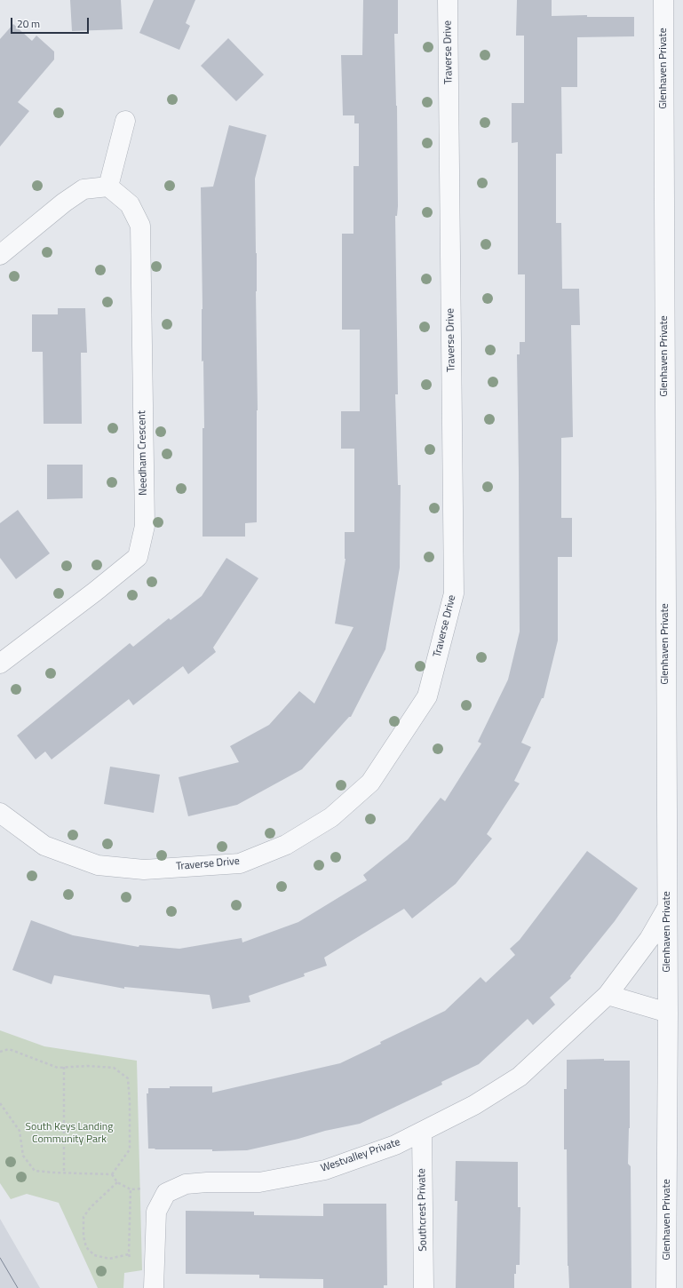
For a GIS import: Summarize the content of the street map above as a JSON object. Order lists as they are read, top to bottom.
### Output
{
  "streets": {
    "street": [
      "Traverse Drive",
      "Glenhaven Private",
      "Needham Crescent",
      "Westvalley Private",
      "Southcrest Private"
    ]
  },
  "crossings": [
    ["Glenhaven Private", "Westvalley Private"],
    ["Westvalley Private", "Southcrest Private"]
  ],
  "parks": ["South Keys Landing Community Park"],
  "scale_bar": "20 m"
}
